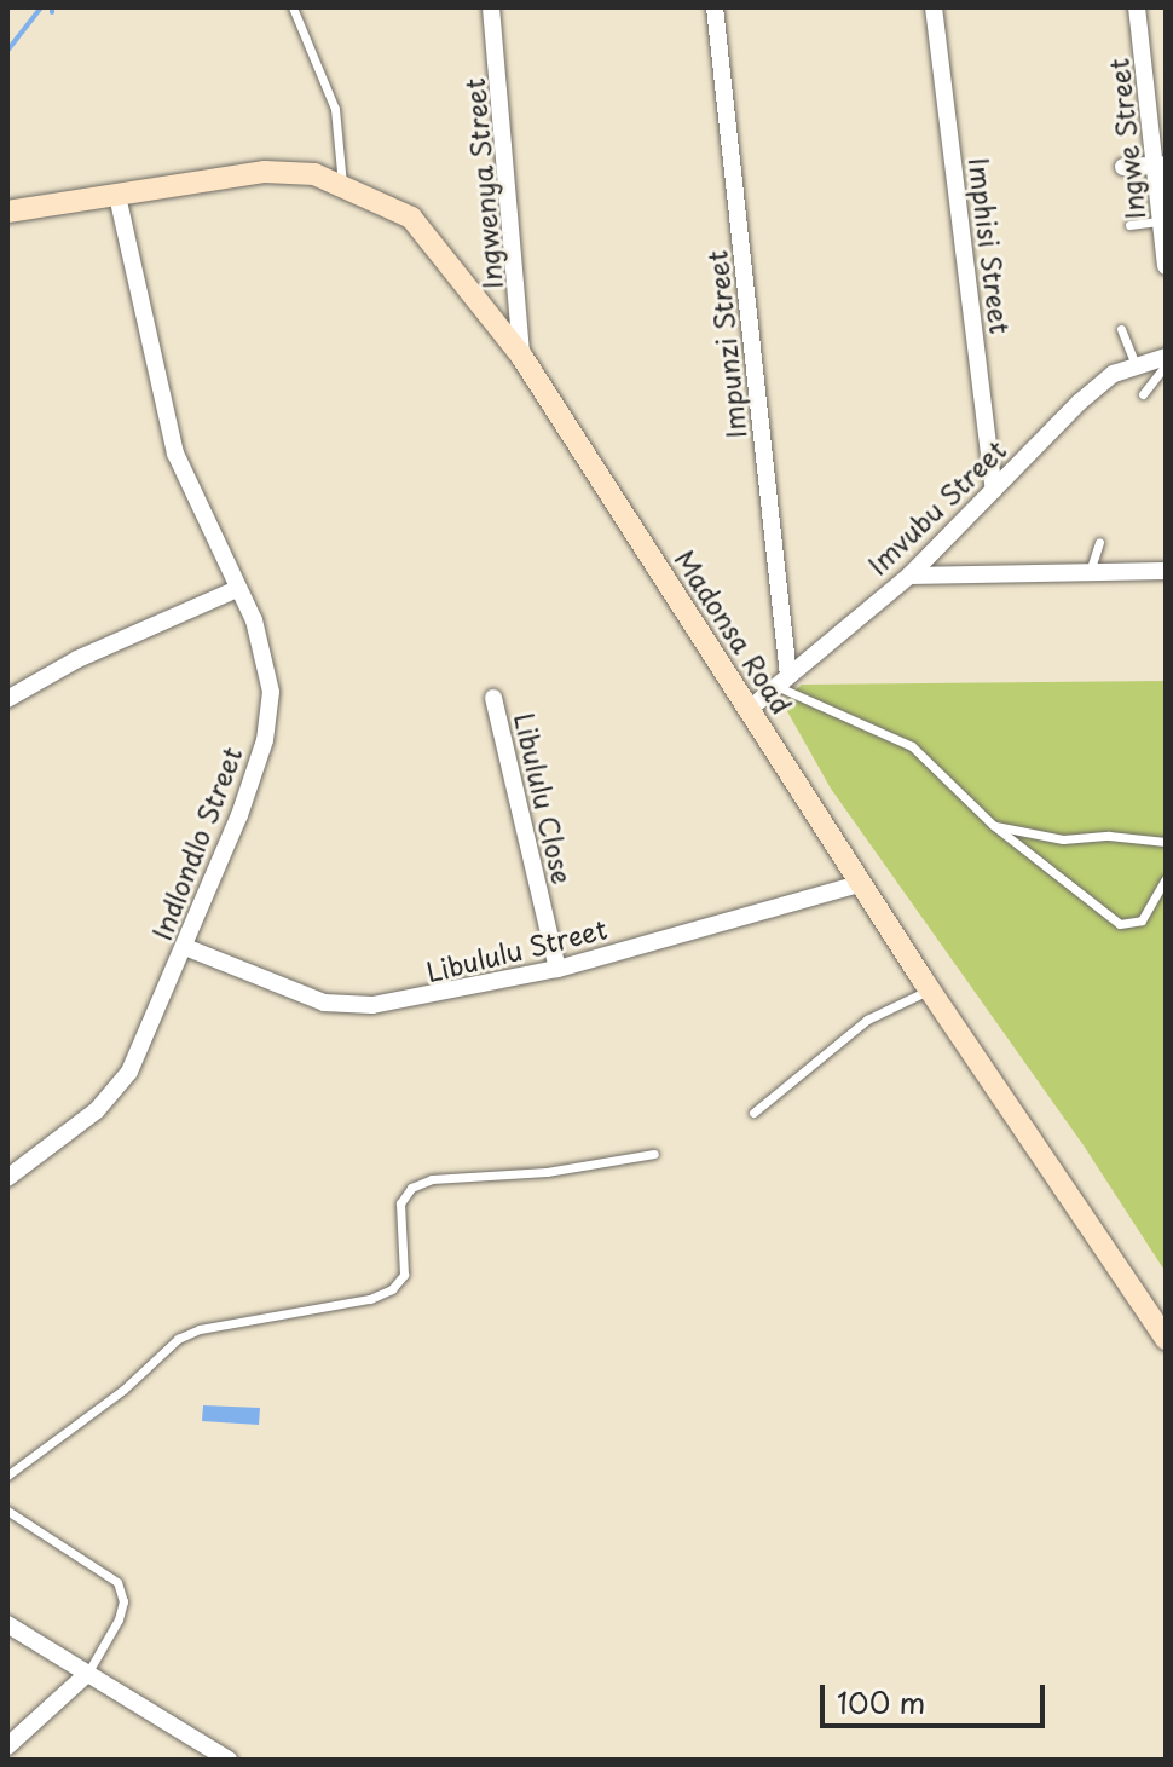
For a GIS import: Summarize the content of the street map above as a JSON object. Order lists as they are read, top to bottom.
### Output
{
  "streets": {
    "street": [
      "Ingwe Street",
      "Ingwenya Street",
      "Imphisi Street",
      "Impunzi Street",
      "Imvubu Street",
      "Madonsa Road",
      "Libululu Close",
      "Indlondlo Street",
      "Libululu Street"
    ]
  },
  "crossings": [
    ["Ingwenya Street", "Madonsa Road"],
    ["Imphisi Street", "Imvubu Street"],
    ["Impunzi Street", "Imvubu Street"],
    ["Imvubu Street", "Madonsa Road"],
    ["Madonsa Road", "Indlondlo Street"],
    ["Madonsa Road", "Libululu Street"],
    ["Libululu Close", "Libululu Street"],
    ["Indlondlo Street", "Libululu Street"]
  ],
  "scale_bar": "100 m"
}
